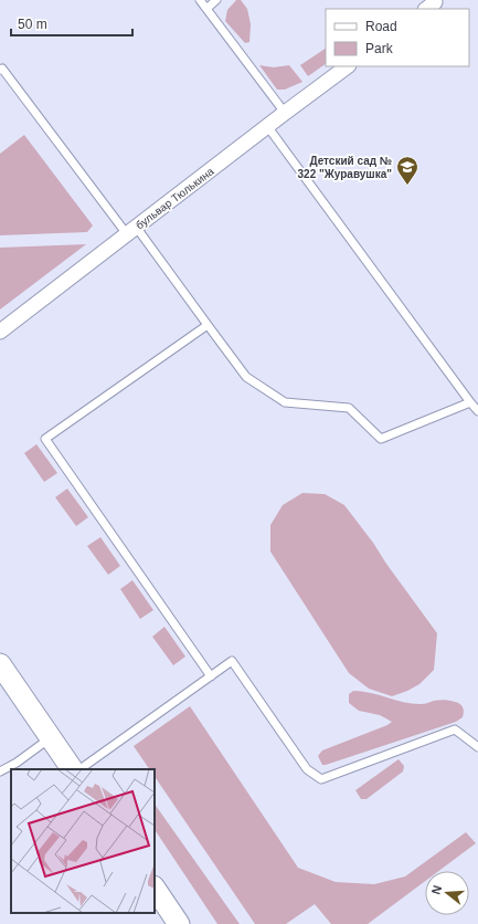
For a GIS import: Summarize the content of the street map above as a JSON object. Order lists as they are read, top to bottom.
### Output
{
  "streets": {
    "street": ["бульвар Тюлькина"]
  },
  "places": {
    "school or university": ["Детский сад № 322 \"Журавушка\""]
  },
  "legend": ["Road", "Park"],
  "scale_bar": "50 m",
  "north": "left"
}
